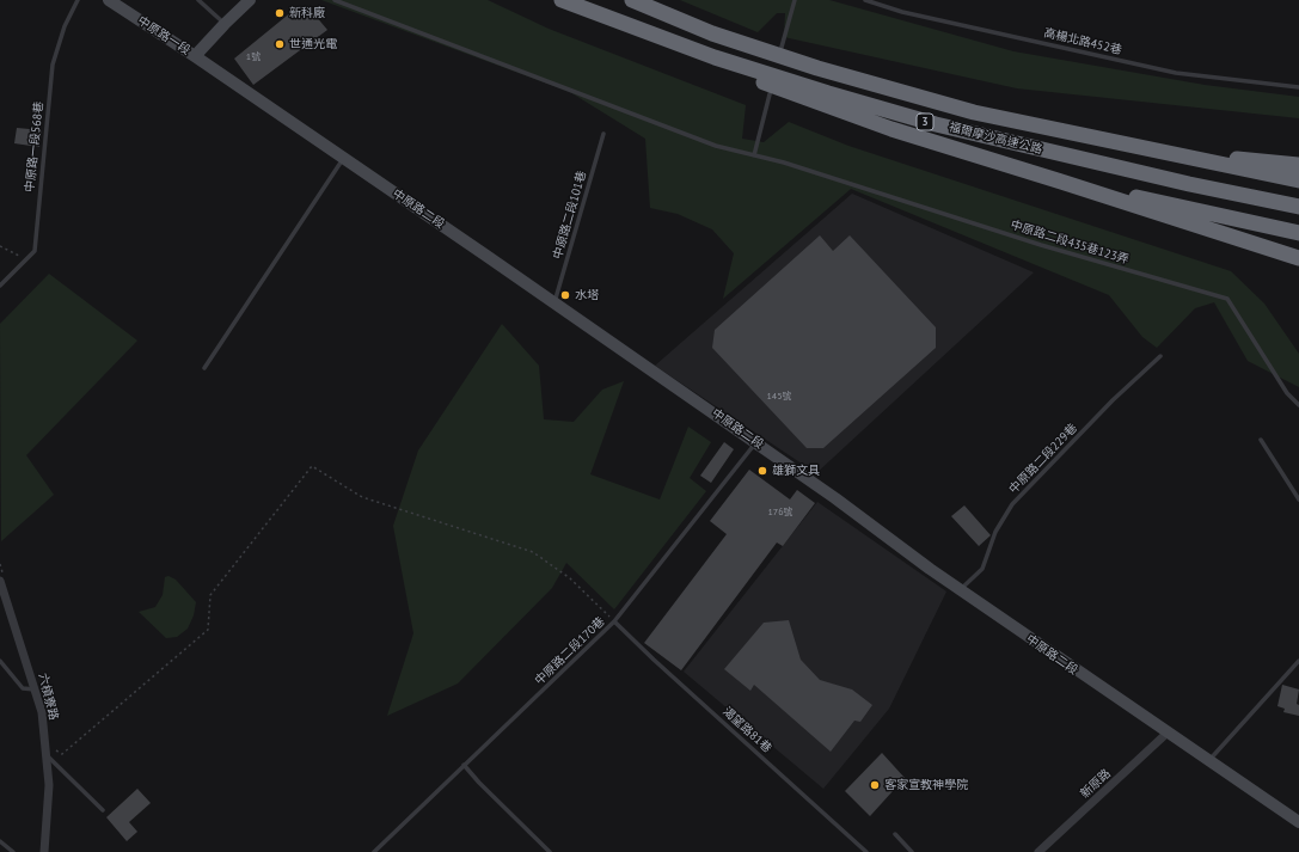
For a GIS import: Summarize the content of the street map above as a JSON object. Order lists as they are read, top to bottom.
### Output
{
  "streets": {
    "highway": ["3", "福爾摩沙高速公路"],
    "street": [
      "中原路一段",
      "中原路二段",
      "六槓寮路",
      "新原路"
    ],
    "lane": [
      "高楊北路452巷",
      "中原路一段568巷",
      "中原路二段101巷",
      "中原路二段435巷123弄",
      "中原路二段229巷",
      "中原路二段170巷",
      "渴望路81巷"
    ]
  },
  "crossings": [
    ["中原路一段", "中原路二段"],
    ["中原路二段", "中原路二段101巷"],
    ["中原路二段", "中原路二段229巷"],
    ["中原路二段", "中原路二段170巷"],
    ["中原路二段", "新原路"],
    ["中原路二段170巷", "渴望路81巷"]
  ],
  "places": [
    "新科廠",
    "世通光電",
    "水塔",
    "雄獅文具",
    "客家宣教神學院"
  ],
  "house_numbers": ["1號", "145號", "176號"]
}
